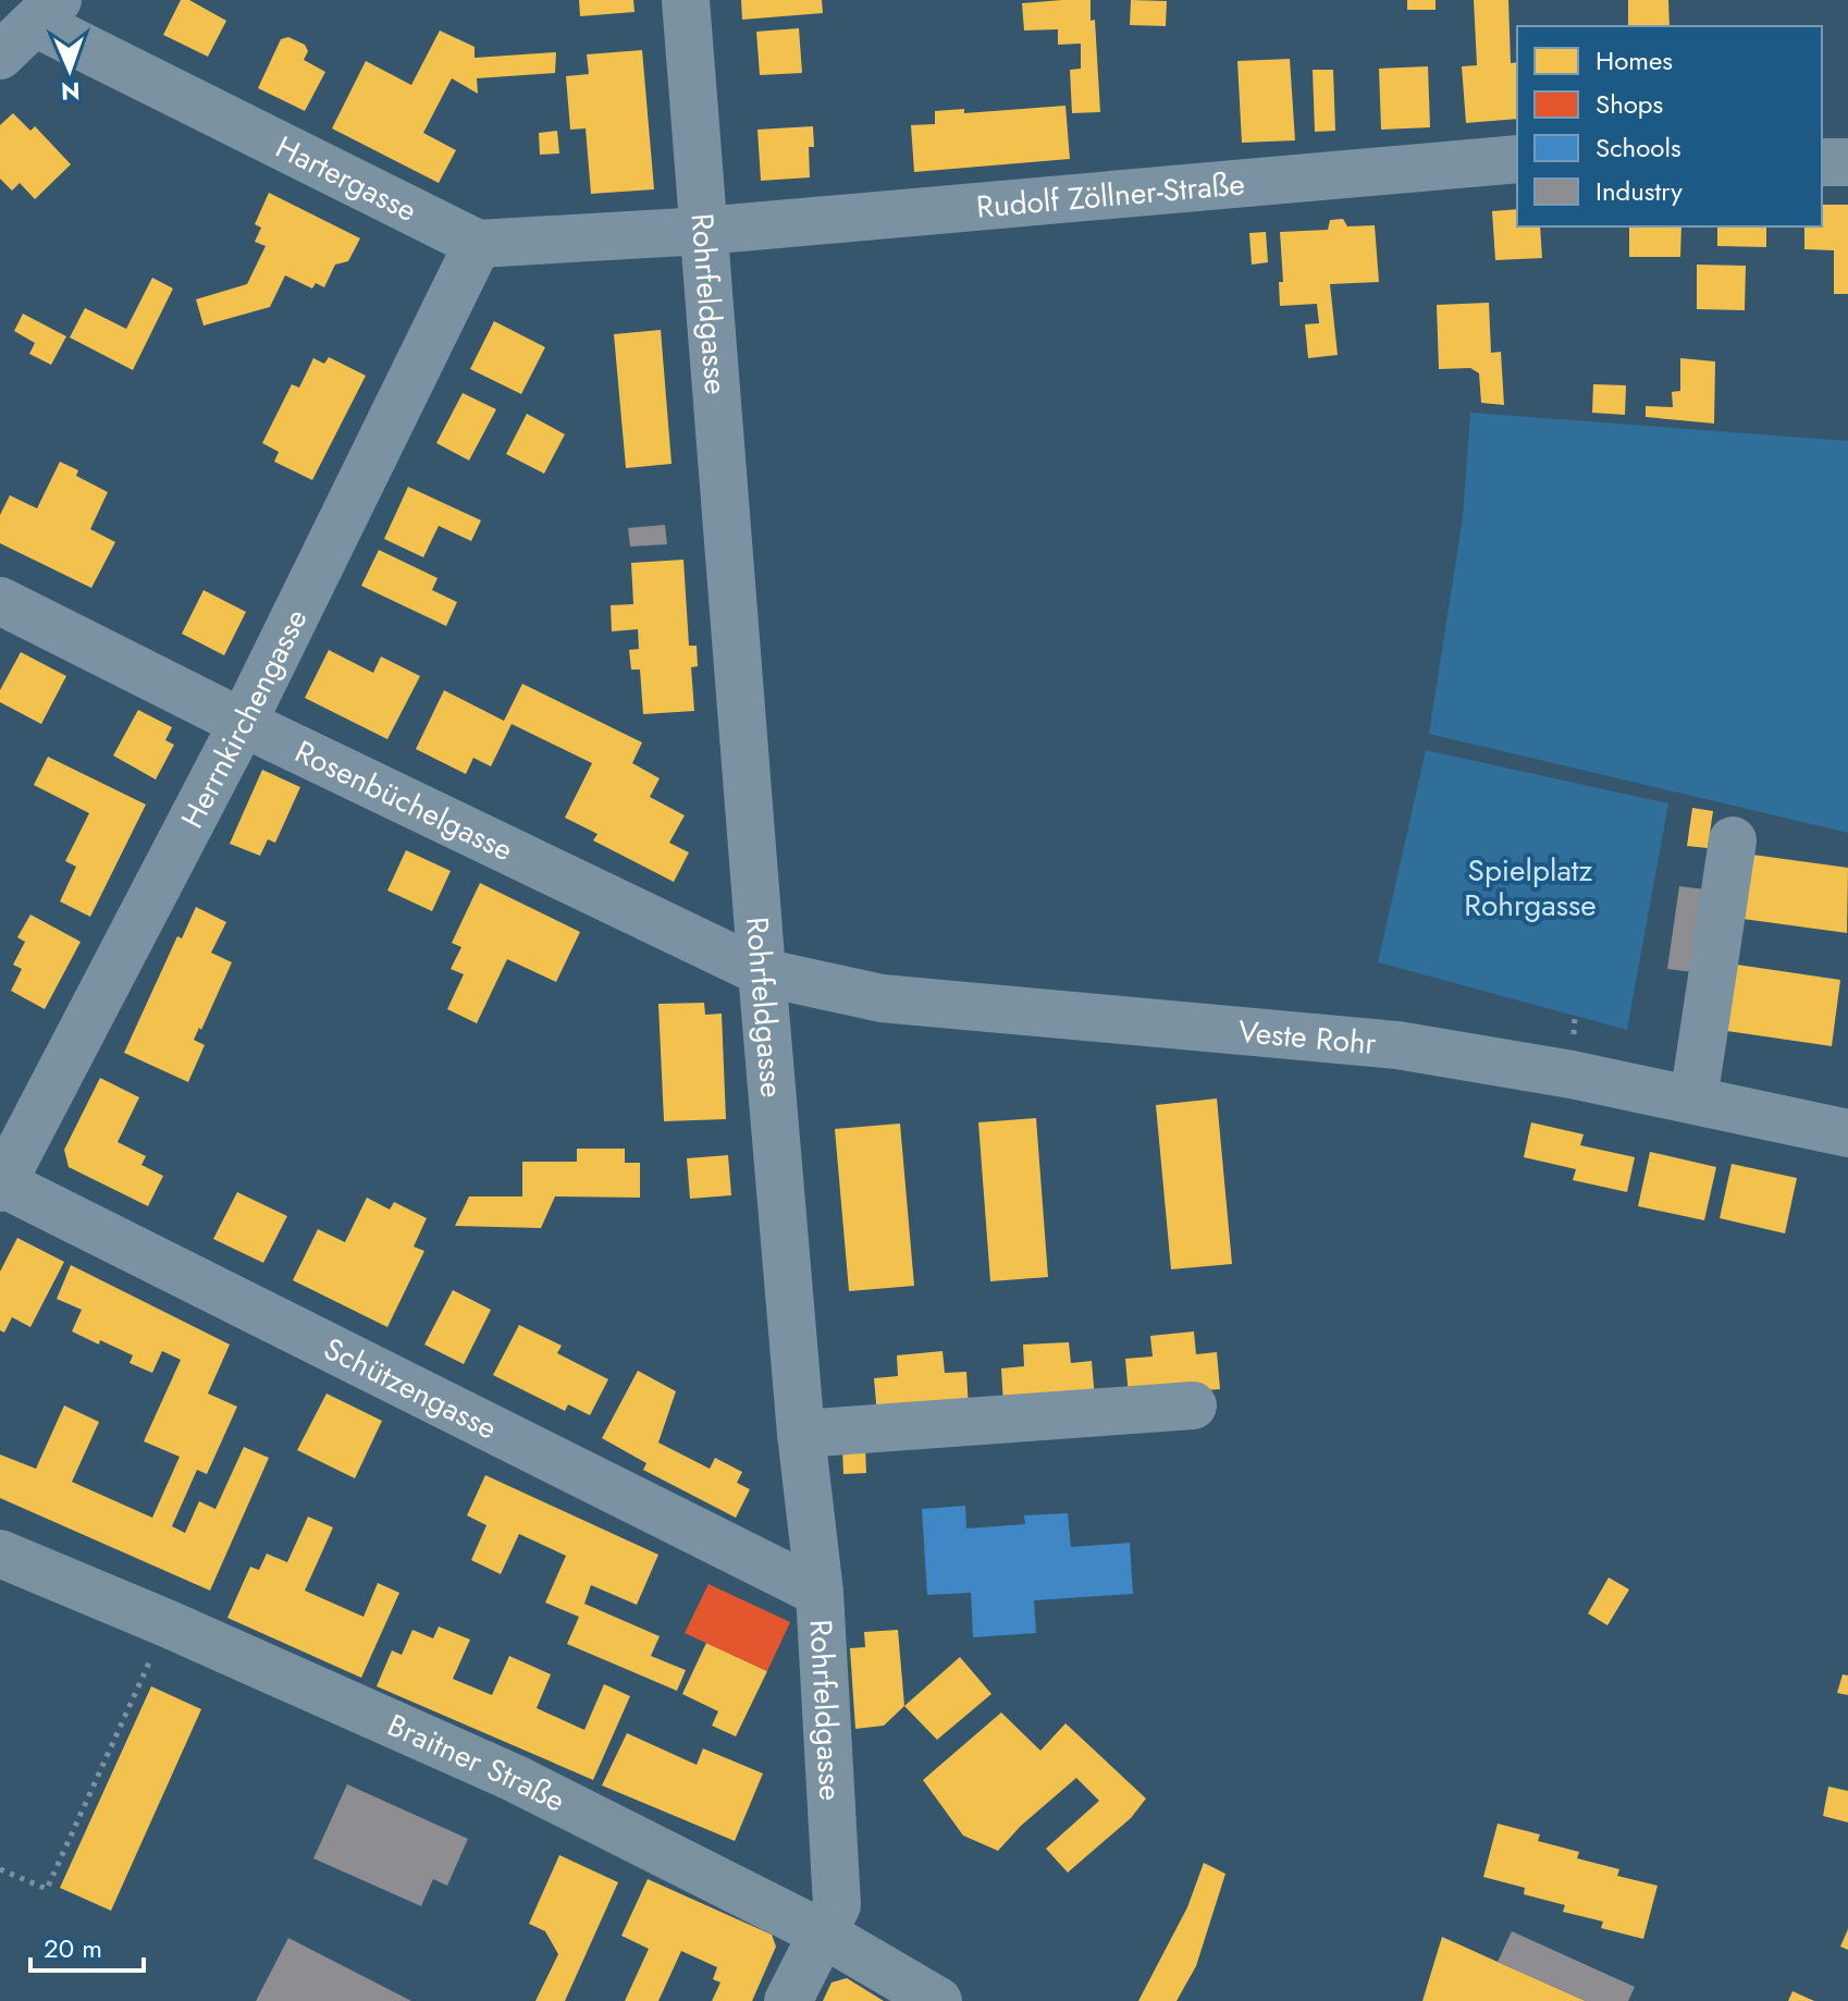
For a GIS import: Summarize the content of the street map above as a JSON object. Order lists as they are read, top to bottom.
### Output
{
  "streets": {
    "main road": ["Braitner Straße"],
    "street": [
      "Hartergasse",
      "Rudolf Zöllner-Straße",
      "Rohrfeldgasse",
      "Herrnkirchengasse",
      "Rosenbüchelgasse",
      "Veste Rohr",
      "Schützengasse"
    ]
  },
  "crossings": [
    ["Hartergasse", "Rudolf Zöllner-Straße"],
    ["Hartergasse", "Rohrfeldgasse"],
    ["Hartergasse", "Herrnkirchengasse"],
    ["Rudolf Zöllner-Straße", "Rohrfeldgasse"],
    ["Rohrfeldgasse", "Rosenbüchelgasse"],
    ["Rohrfeldgasse", "Veste Rohr"],
    ["Rohrfeldgasse", "Schützengasse"],
    ["Rohrfeldgasse", "Braitner Straße"],
    ["Herrnkirchengasse", "Rosenbüchelgasse"],
    ["Herrnkirchengasse", "Schützengasse"],
    ["Rosenbüchelgasse", "Veste Rohr"]
  ],
  "parks": ["Spielplatz Rohrgasse"],
  "legend": [
    "Homes",
    "Shops",
    "Schools",
    "Industry"
  ],
  "scale_bar": "20 m",
  "north": "bottom"
}
